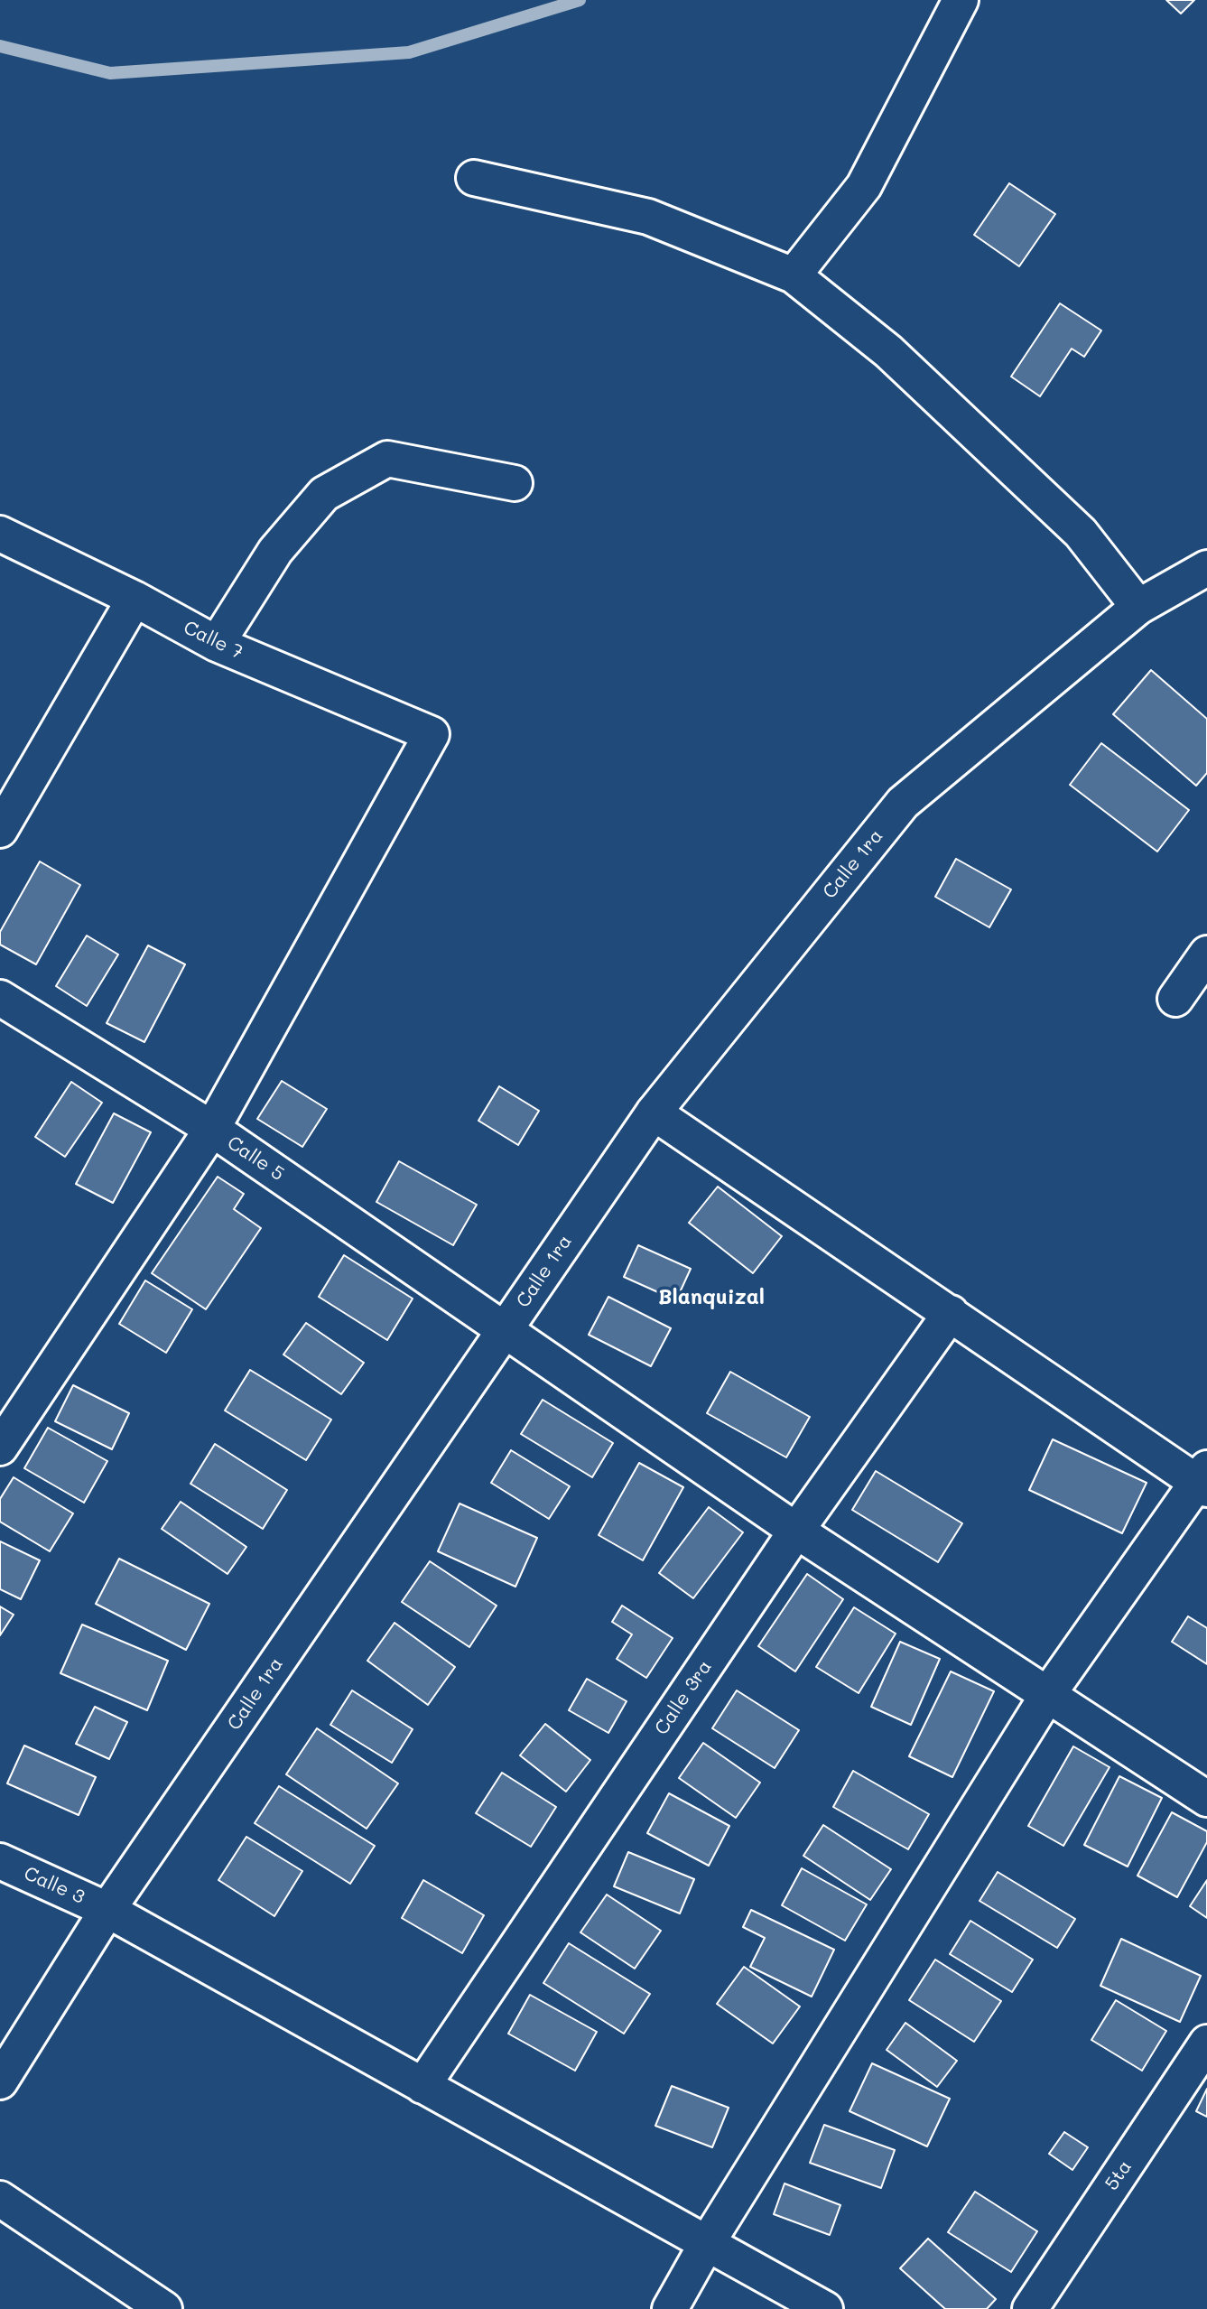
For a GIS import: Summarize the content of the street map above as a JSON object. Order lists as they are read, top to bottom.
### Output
{
  "streets": {
    "street": [
      "Calle 7",
      "Calle 1ra",
      "Calle 5",
      "Calle 3ra",
      "Calle 3",
      "5ta"
    ]
  },
  "crossings": [
    ["Calle 7", "Calle 5"],
    ["Calle 1ra", "Calle 5"],
    ["Calle 1ra", "Calle 3"],
    ["Calle 5", "Calle 3ra"],
    ["Calle 3ra", "Calle 3"]
  ],
  "districts": ["Blanquizal"]
}
